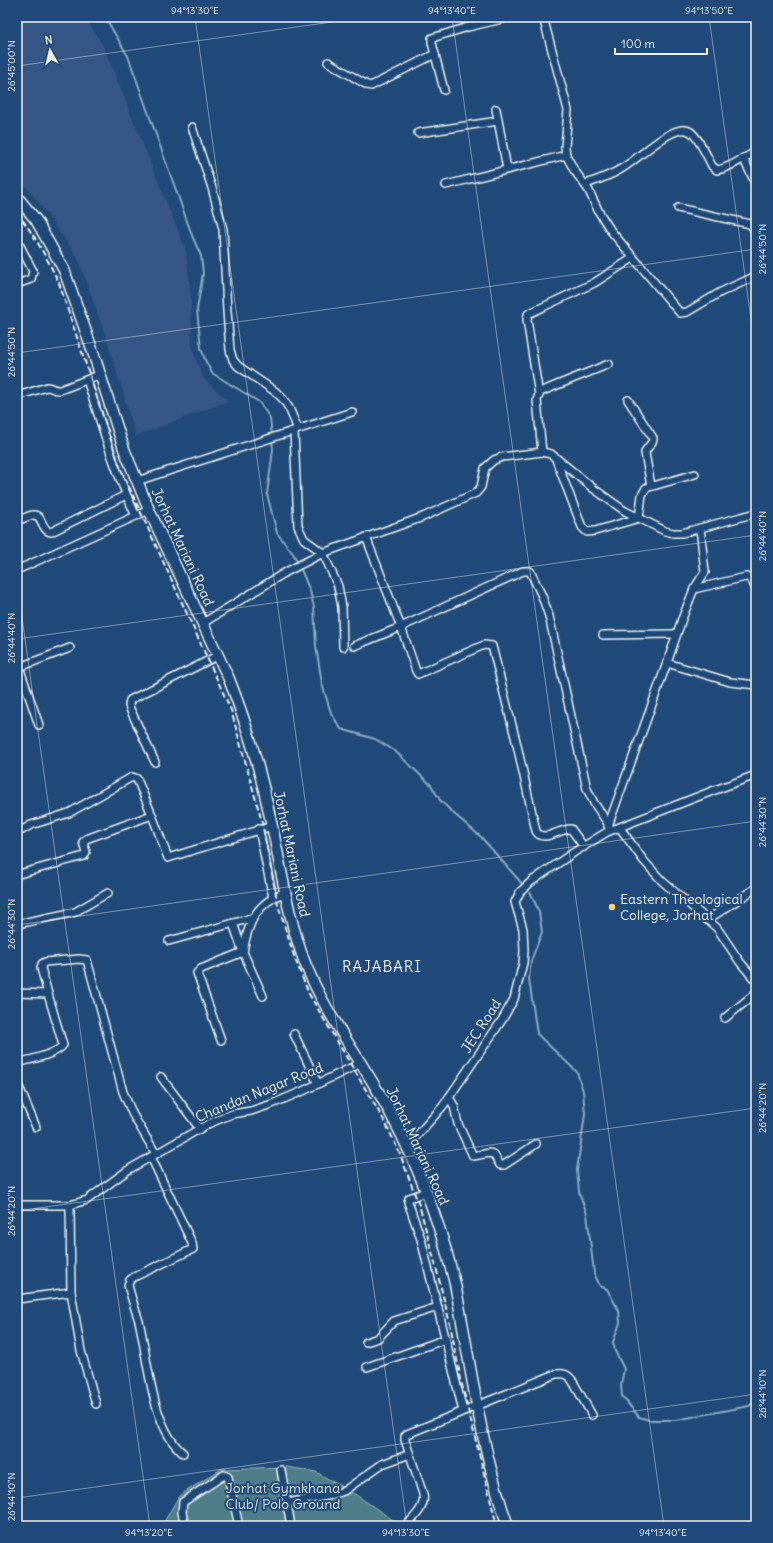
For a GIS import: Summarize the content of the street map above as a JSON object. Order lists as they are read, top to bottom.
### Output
{
  "streets": {
    "highway": ["Jorhat Mariani Road"],
    "street": ["JEC Road", "Chandan Nagar Road"]
  },
  "crossings": [
    ["Jorhat Mariani Road", "JEC Road"],
    ["Jorhat Mariani Road", "Chandan Nagar Road"]
  ],
  "districts": ["RAJABARI"],
  "parks": ["Jorhat Gymkhana Club/ Polo Ground"],
  "places": ["Eastern Theological College, Jorhat"],
  "scale_bar": "100 m",
  "north": "top",
  "coordinates": [
    "94°13'30\"E",
    "94°13'40\"E",
    "94°13'50\"E",
    "26°45'00\"N",
    "26°44'50\"N",
    "26°44'40\"N",
    "26°44'30\"N",
    "26°44'20\"N",
    "26°44'10\"N",
    "94°13'20\"E"
  ]
}
